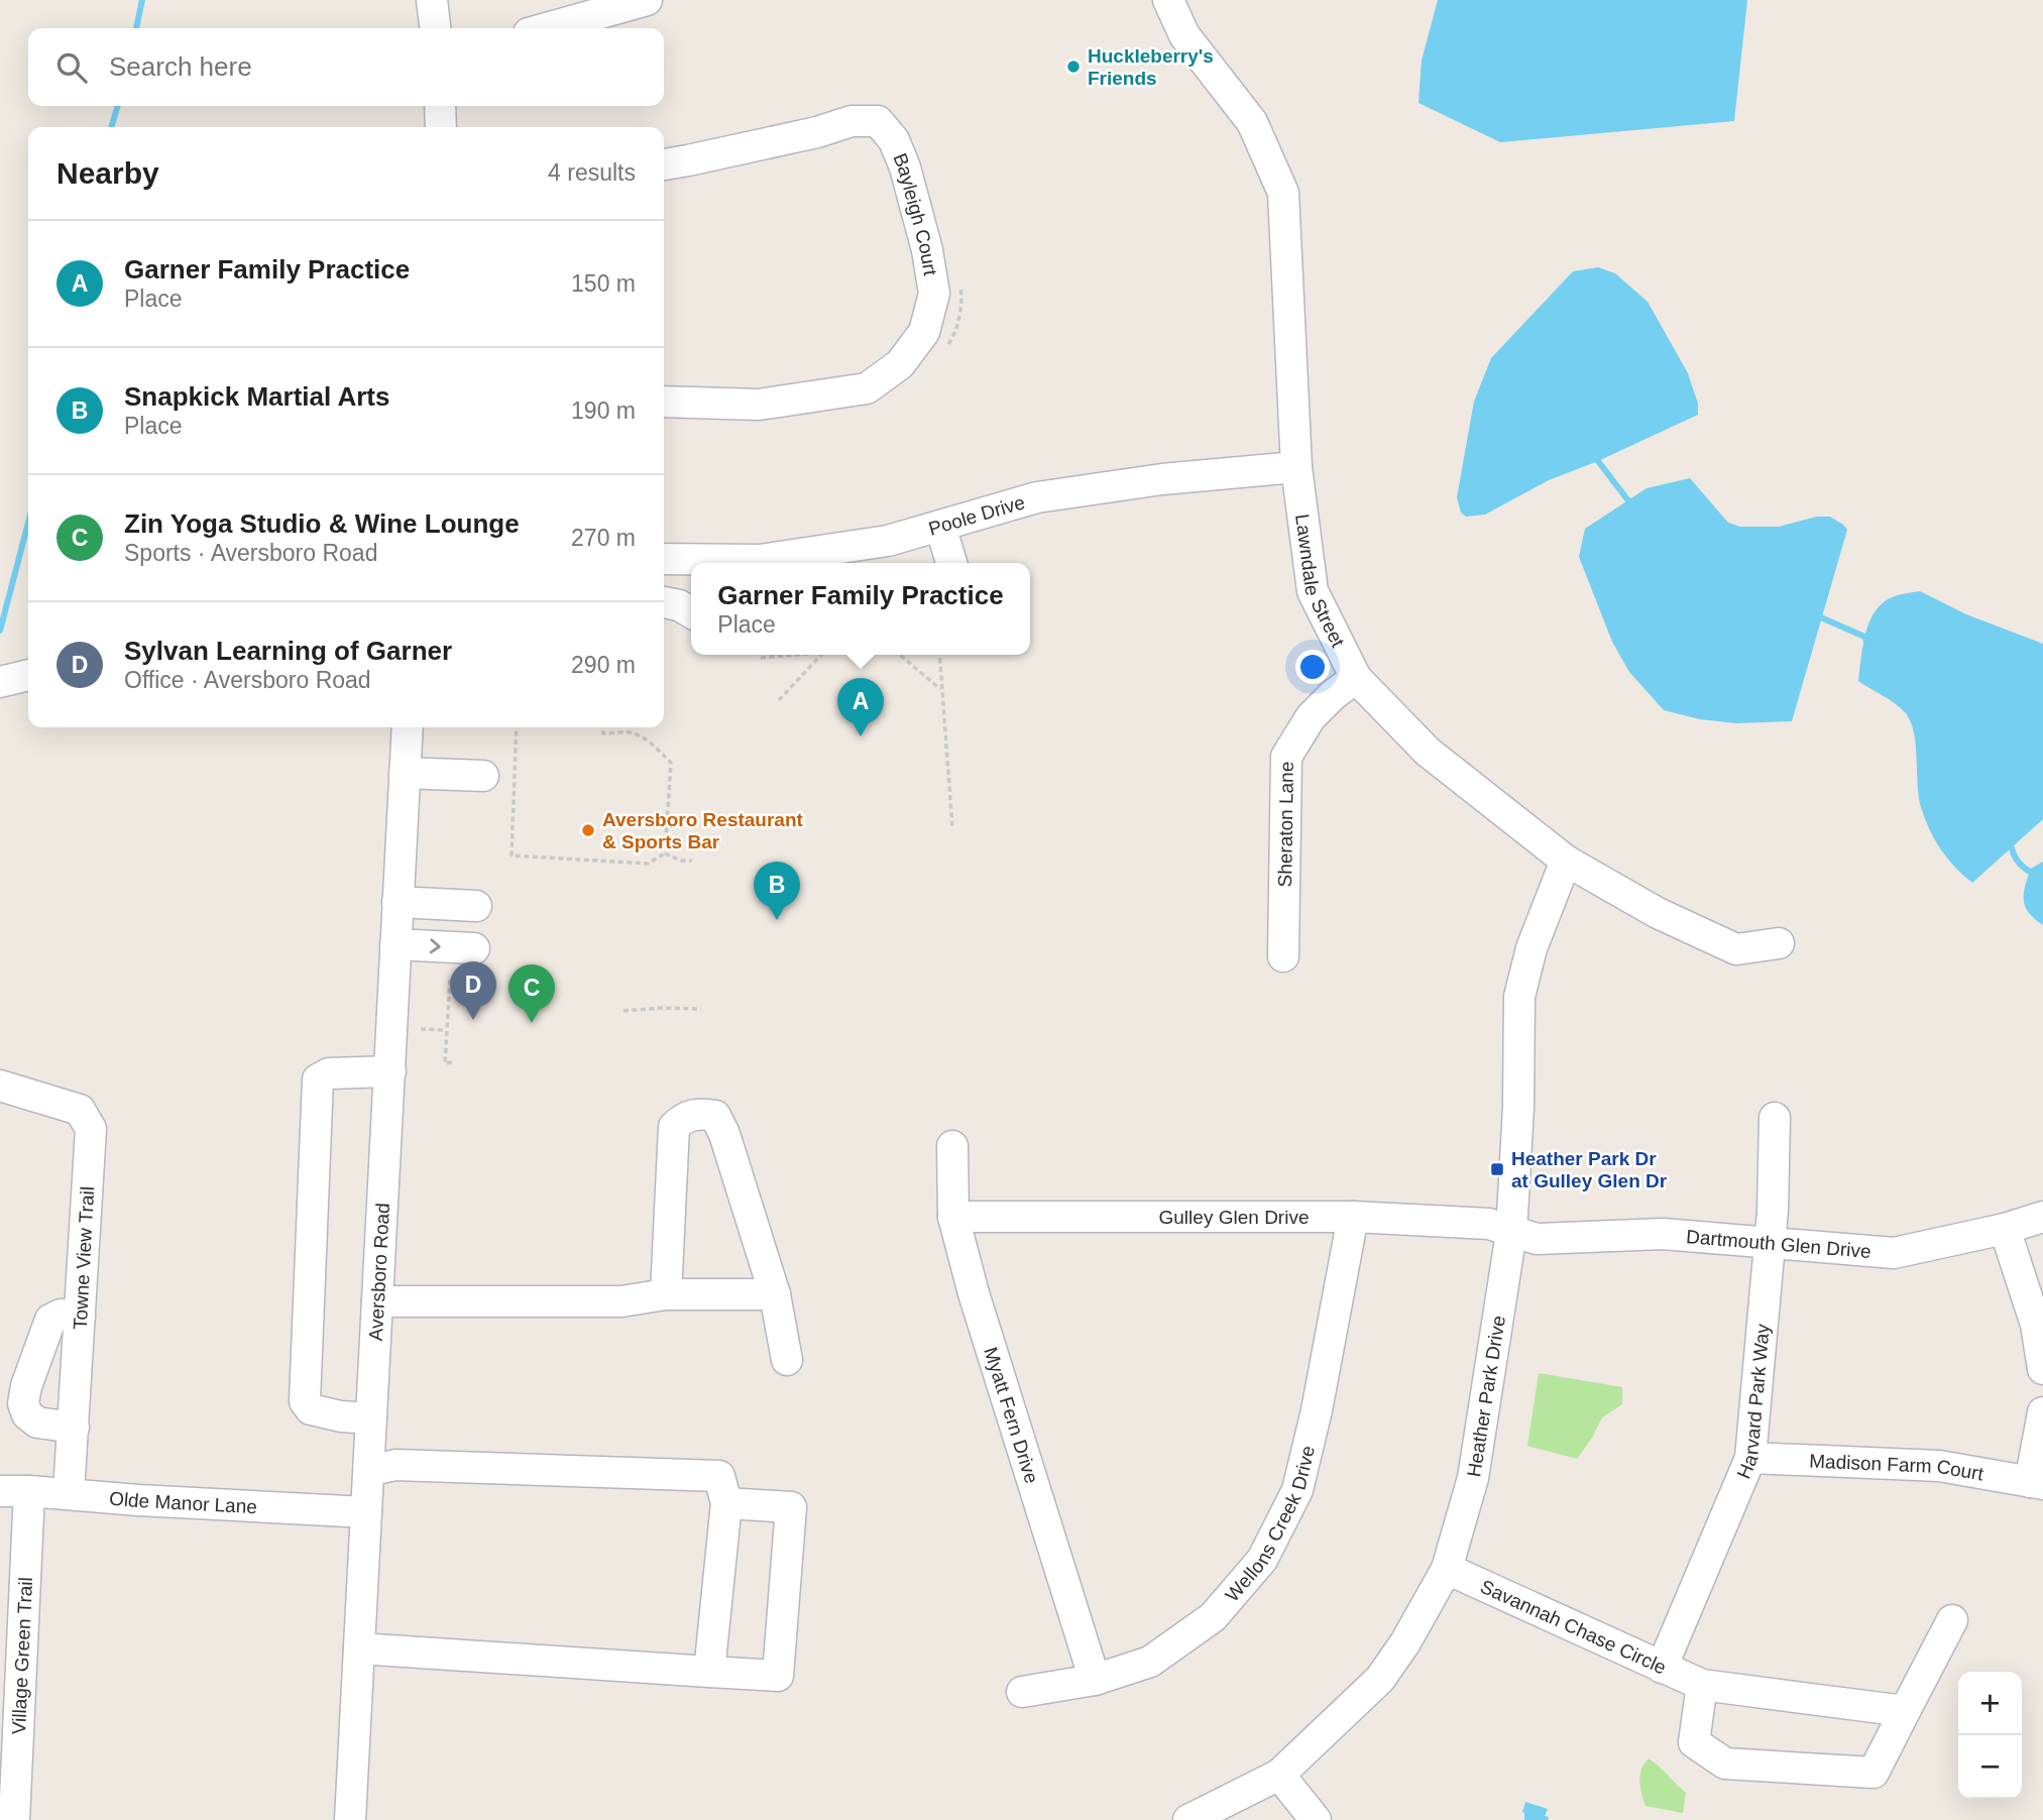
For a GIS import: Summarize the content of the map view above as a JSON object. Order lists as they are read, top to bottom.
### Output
{
  "streets": {
    "street": [
      "Bayleigh Court",
      "Poole Drive",
      "Lawndale Street",
      "Sheraton Lane",
      "Gulley Glen Drive",
      "Dartmouth Glen Drive",
      "Towne View Trail",
      "Aversboro Road",
      "Heather Park Drive",
      "Harvard Park Way",
      "Myatt Fern Drive",
      "Madison Farm Court",
      "Olde Manor Lane",
      "Wellons Creek Drive",
      "Savannah Chase Circle",
      "Village Green Trail"
    ]
  },
  "crossings": [
    ["Poole Drive", "Lawndale Street"],
    ["Lawndale Street", "Sheraton Lane"],
    ["Lawndale Street", "Heather Park Drive"],
    ["Gulley Glen Drive", "Dartmouth Glen Drive"],
    ["Gulley Glen Drive", "Heather Park Drive"],
    ["Gulley Glen Drive", "Myatt Fern Drive"],
    ["Gulley Glen Drive", "Wellons Creek Drive"],
    ["Dartmouth Glen Drive", "Heather Park Drive"],
    ["Dartmouth Glen Drive", "Harvard Park Way"],
    ["Towne View Trail", "Olde Manor Lane"],
    ["Aversboro Road", "Olde Manor Lane"],
    ["Heather Park Drive", "Savannah Chase Circle"],
    ["Harvard Park Way", "Madison Farm Court"],
    ["Harvard Park Way", "Savannah Chase Circle"],
    ["Myatt Fern Drive", "Wellons Creek Drive"],
    ["Olde Manor Lane", "Village Green Trail"]
  ],
  "places": {
    "other": ["Huckleberry's Friends", "Aversboro Restaurant & Sports Bar"],
    "transit": ["Heather Park Dr at Gulley Glen Dr"]
  },
  "page": {
    "search": "Search here",
    "heading": ["Nearby", "4 results"],
    "list": [
      {
        "mark": "A",
        "name": "Garner Family Practice",
        "note": "Place",
        "value": "150 m"
      },
      {
        "mark": "B",
        "name": "Snapkick Martial Arts",
        "note": "Place",
        "value": "190 m"
      },
      {
        "mark": "C",
        "name": "Zin Yoga Studio & Wine Lounge",
        "note": "Sports · Aversboro Road",
        "value": "270 m"
      },
      {
        "mark": "D",
        "name": "Sylvan Learning of Garner",
        "note": "Office · Aversboro Road",
        "value": "290 m"
      }
    ],
    "popup": ["Garner Family Practice", "Place"],
    "pins": [
      "A",
      "B",
      "D",
      "C"
    ],
    "map_buttons": ["+", "−"]
  }
}
